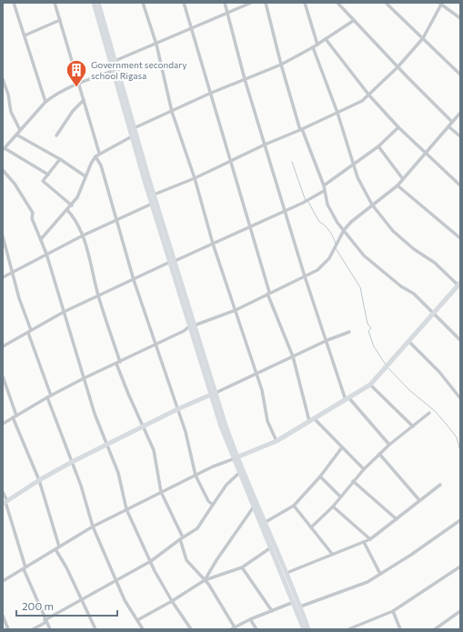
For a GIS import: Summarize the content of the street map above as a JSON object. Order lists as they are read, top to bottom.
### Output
{
  "places": {
    "building": ["Government secondary school Rigasa"]
  },
  "scale_bar": "200 m"
}
